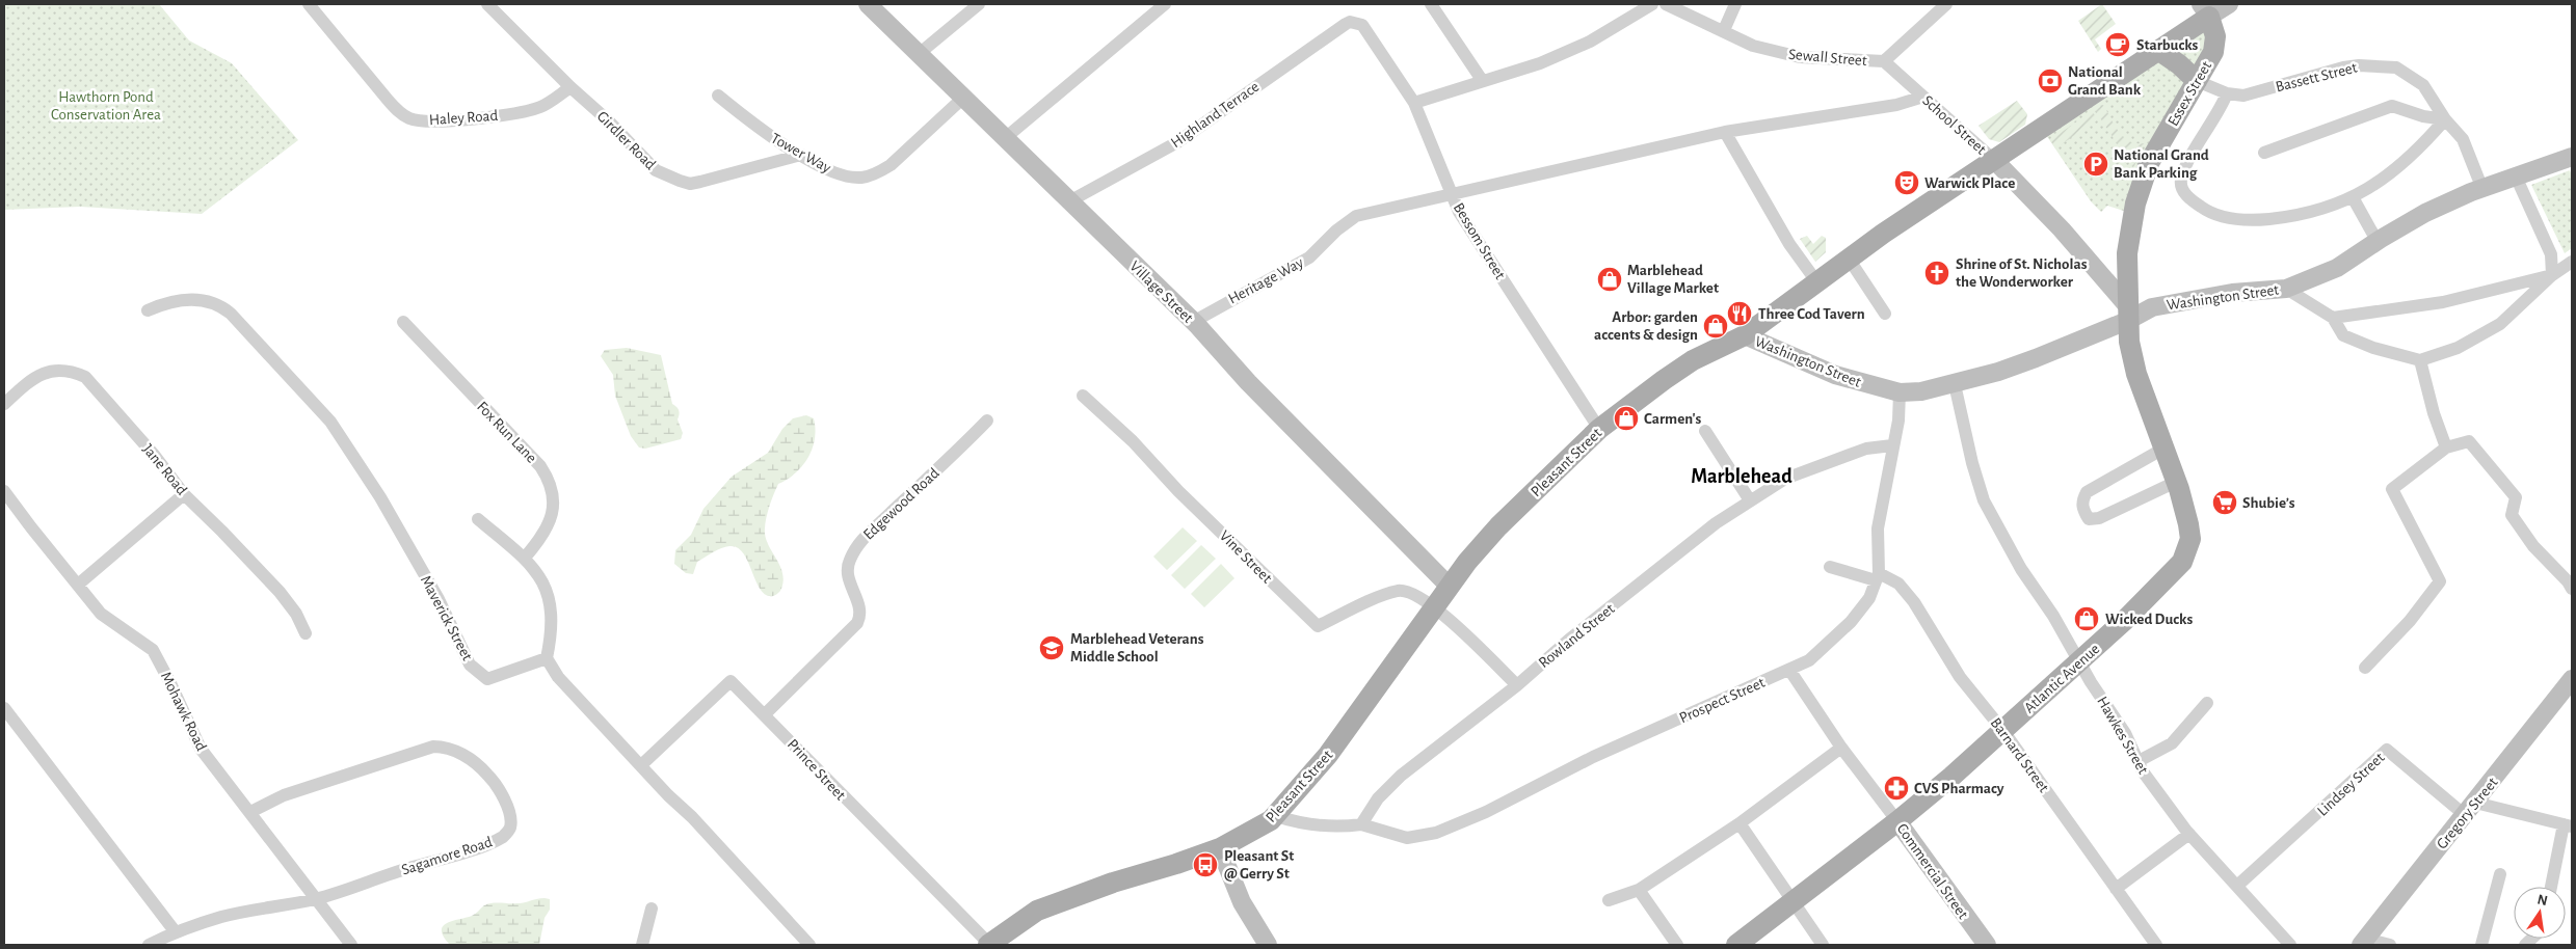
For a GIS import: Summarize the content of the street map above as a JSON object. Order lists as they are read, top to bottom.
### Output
{
  "streets": {
    "main road": [
      "Bassett Street",
      "Essex Street",
      "School Street",
      "Village Street",
      "Washington Street",
      "Pleasant Street",
      "Atlantic Avenue",
      "Gregory Street",
      "Commercial Street"
    ],
    "street": [
      "Sewall Street",
      "Highland Terrace",
      "Haley Road",
      "Girdler Road",
      "Tower Way",
      "Bessom Street",
      "Heritage Way",
      "Fox Run Lane",
      "Jane Road",
      "Edgewood Road",
      "Vine Street",
      "Maverick Street",
      "Rowland Street",
      "Prospect Street",
      "Mohawk Road",
      "Hawkes Street",
      "Barnard Street",
      "Prince Street",
      "Lindsey Street",
      "Sagamore Road"
    ]
  },
  "crossings": [
    ["Sewall Street", "School Street"],
    ["Bassett Street", "Essex Street"],
    ["Bassett Street", "Washington Street"],
    ["Bassett Street", "Pleasant Street"],
    ["Essex Street", "School Street"],
    ["Essex Street", "Washington Street"],
    ["Essex Street", "Pleasant Street"],
    ["Essex Street", "Atlantic Avenue"],
    ["Highland Terrace", "Bessom Street"],
    ["Highland Terrace", "Village Street"],
    ["Haley Road", "Girdler Road"],
    ["School Street", "Heritage Way"],
    ["School Street", "Washington Street"],
    ["School Street", "Pleasant Street"],
    ["School Street", "Atlantic Avenue"],
    ["Girdler Road", "Tower Way"],
    ["Tower Way", "Village Street"],
    ["Bessom Street", "Heritage Way"],
    ["Bessom Street", "Pleasant Street"],
    ["Heritage Way", "Village Street"],
    ["Village Street", "Pleasant Street"],
    ["Washington Street", "Pleasant Street"],
    ["Washington Street", "Atlantic Avenue"],
    ["Washington Street", "Prospect Street"],
    ["Washington Street", "Hawkes Street"],
    ["Pleasant Street", "Vine Street"],
    ["Pleasant Street", "Prince Street"],
    ["Edgewood Road", "Prince Street"],
    ["Rowland Street", "Prospect Street"],
    ["Atlantic Avenue", "Hawkes Street"],
    ["Atlantic Avenue", "Barnard Street"],
    ["Atlantic Avenue", "Commercial Street"],
    ["Prospect Street", "Barnard Street"],
    ["Prospect Street", "Commercial Street"],
    ["Mohawk Road", "Sagamore Road"],
    ["Hawkes Street", "Lindsey Street"],
    ["Lindsey Street", "Gregory Street"]
  ],
  "districts": ["Marblehead"],
  "parks": ["Hawthorn Pond Conservation Area"],
  "places": {
    "cafe": ["Starbucks"],
    "bank": ["National Grand Bank"],
    "parking": ["National Grand Bank Parking"],
    "theatre": ["Warwick Place"],
    "church": ["Shrine of St. Nicholas the Wonderworker"],
    "shop": [
      "Marblehead Village Market",
      "Arbor: garden accents & design",
      "Carmen's",
      "Wicked Ducks"
    ],
    "restaurant": ["Three Cod Tavern"],
    "supermarket": ["Shubie’s"],
    "school or university": ["Marblehead Veterans Middle School"],
    "pharmacy": ["CVS Pharmacy"],
    "bus stop": ["Pleasant St @ Gerry St"]
  },
  "north": "top"
}
